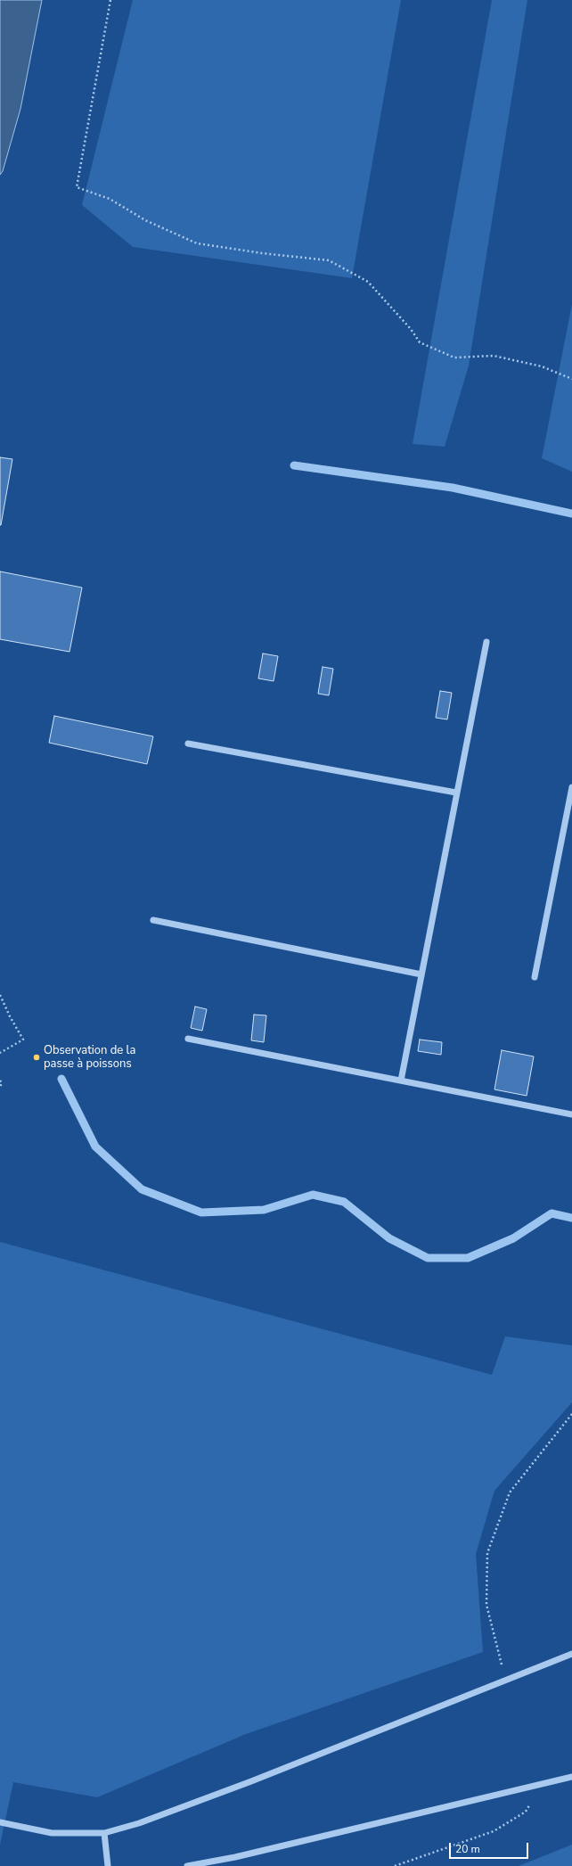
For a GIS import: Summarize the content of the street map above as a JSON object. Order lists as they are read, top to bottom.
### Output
{
  "places": ["Observation de la passe à poissons"],
  "scale_bar": "20 m"
}
